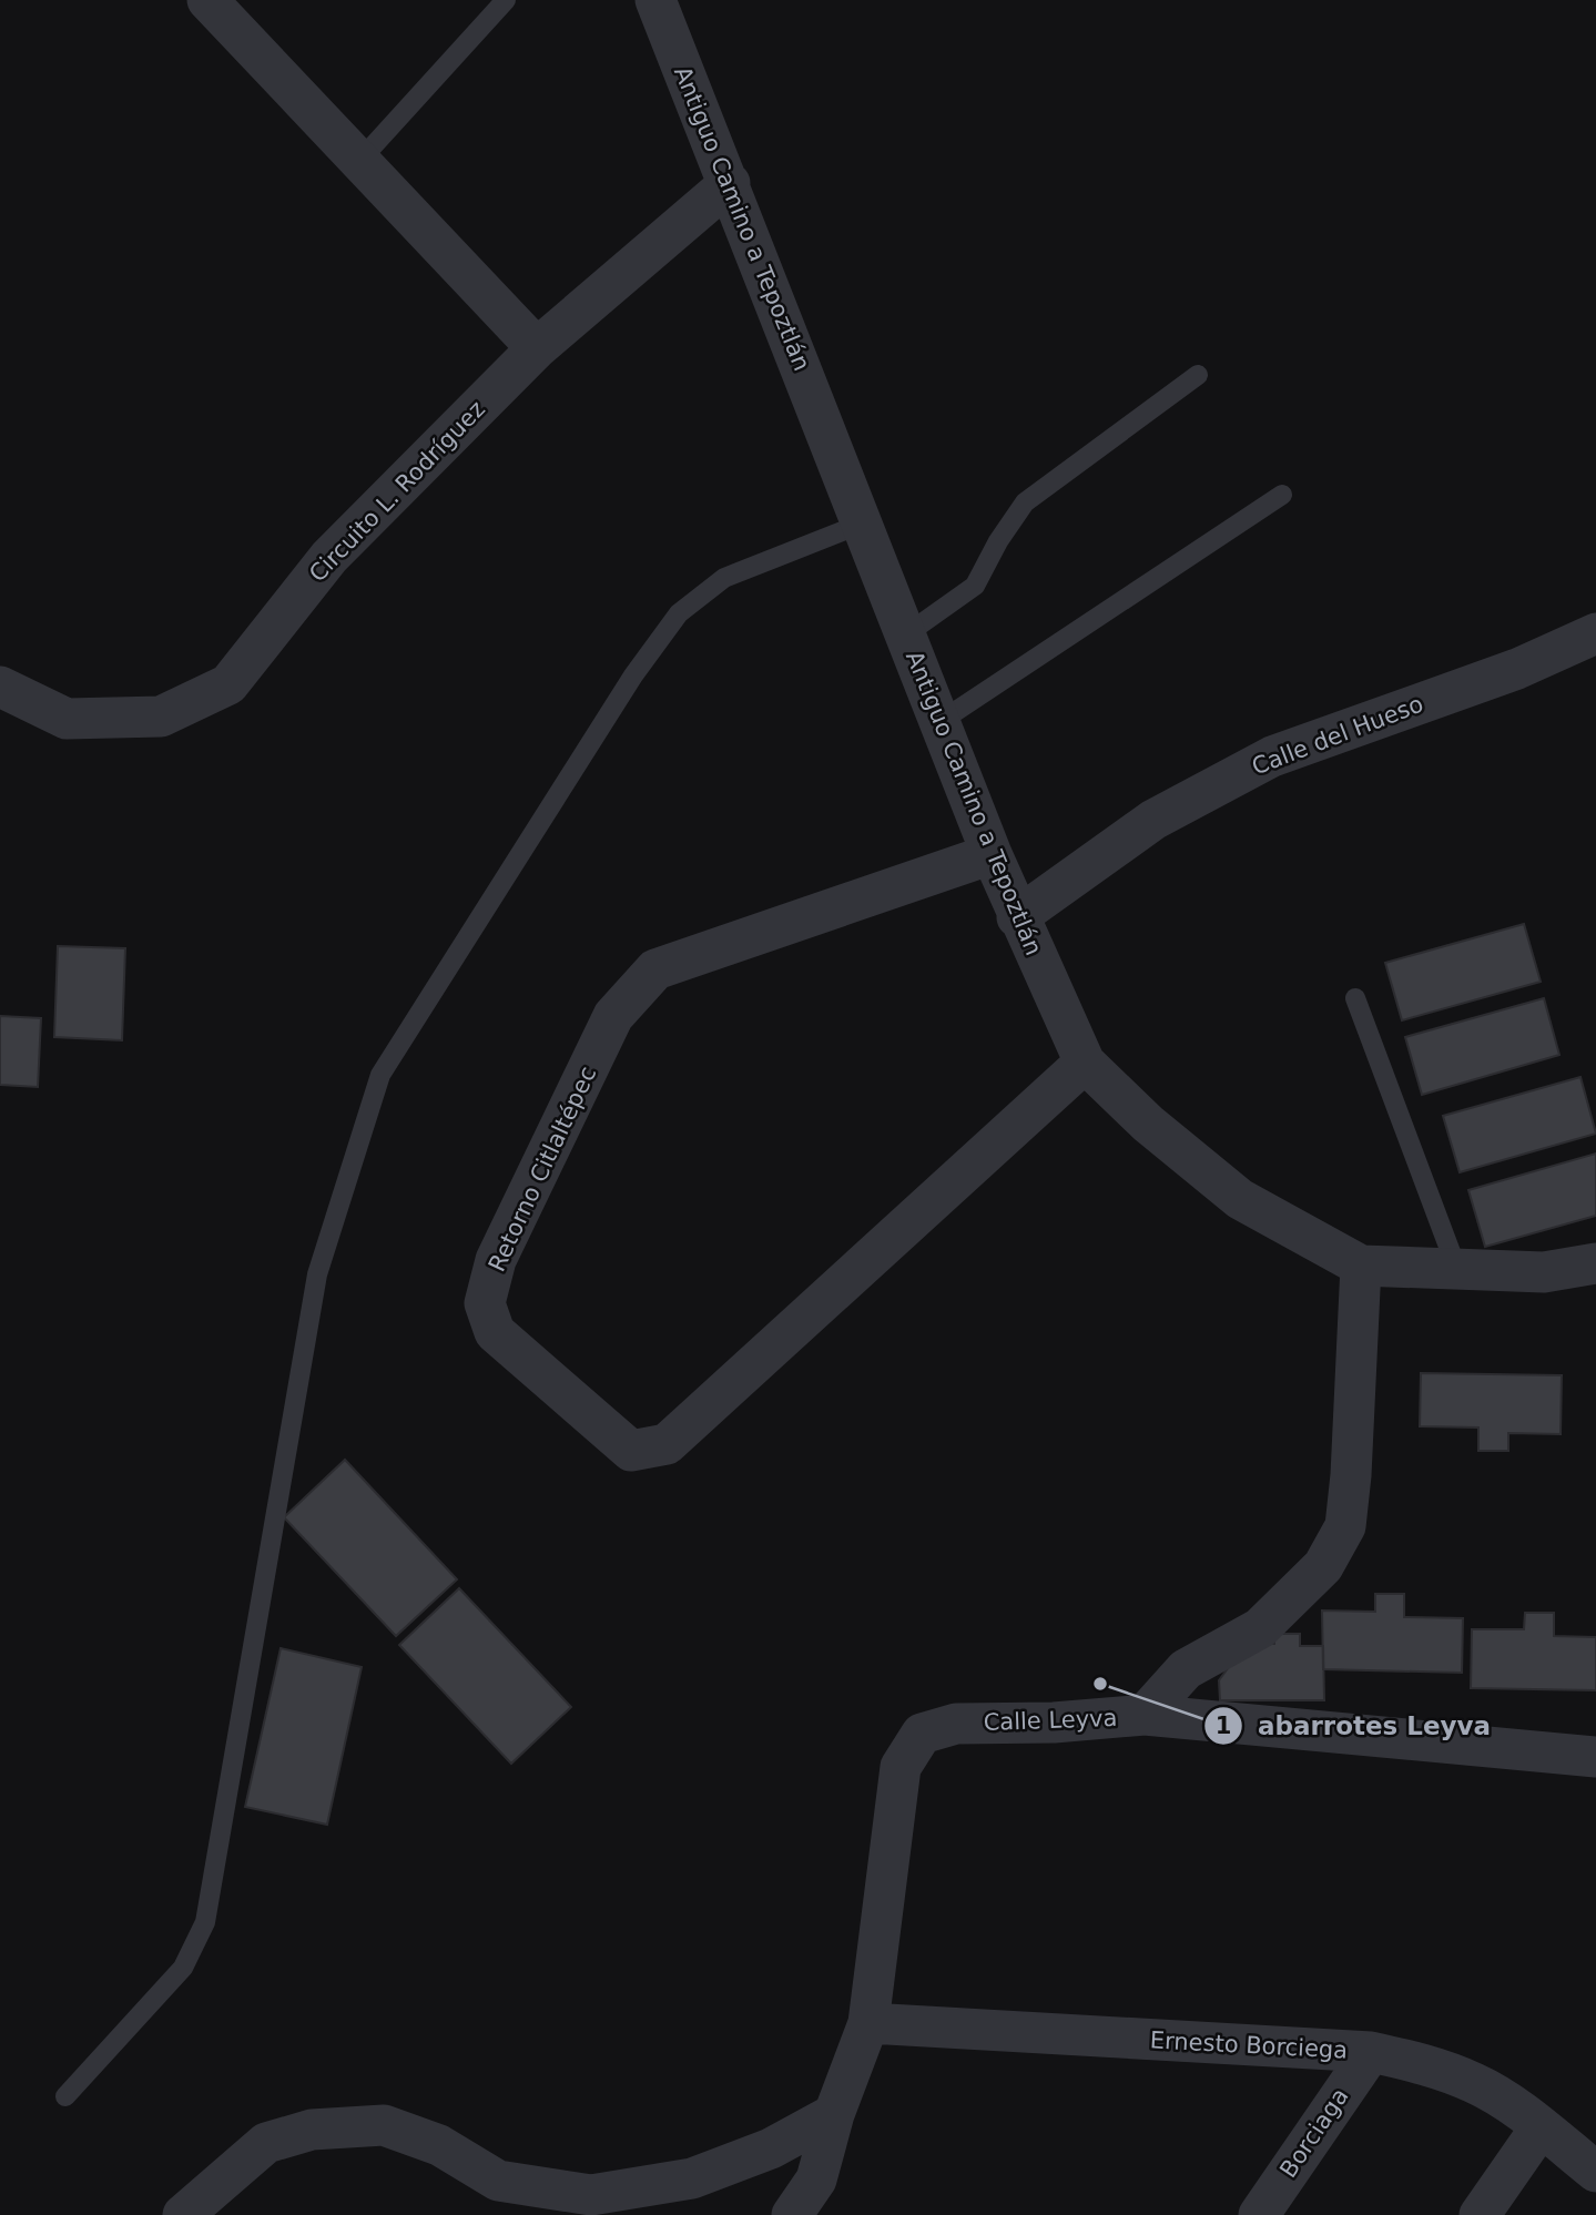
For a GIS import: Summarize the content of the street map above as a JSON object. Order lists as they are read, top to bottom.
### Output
{
  "streets": {
    "street": [
      "Antiguo Camino a Tepoztlán",
      "Circuito L. Rodríguez",
      "Calle del Hueso",
      "Retorno Citlaltépec",
      "Calle Leyva",
      "Ernesto Borciega",
      "Borciaga"
    ]
  },
  "crossings": [
    ["Antiguo Camino a Tepoztlán", "Circuito L. Rodríguez"],
    ["Antiguo Camino a Tepoztlán", "Calle del Hueso"],
    ["Antiguo Camino a Tepoztlán", "Retorno Citlaltépec"],
    ["Antiguo Camino a Tepoztlán", "Calle Leyva"],
    ["Calle Leyva", "Ernesto Borciega"],
    ["Ernesto Borciega", "Borciaga"]
  ],
  "places": ["abarrotes Leyva"]
}
